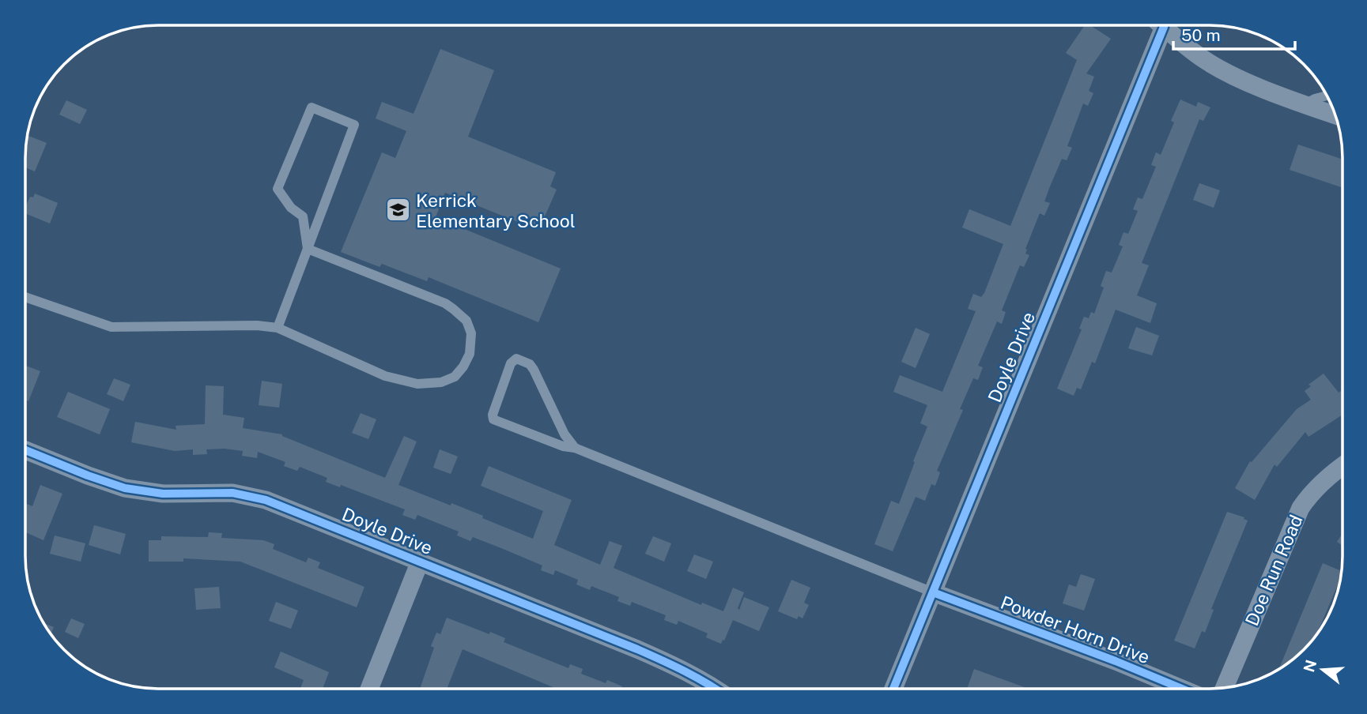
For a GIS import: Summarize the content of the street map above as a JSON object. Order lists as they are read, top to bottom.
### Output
{
  "streets": {
    "street": ["Doyle Drive", "Doe Run Road", "Powder Horn Drive"]
  },
  "crossings": [
    ["Doyle Drive", "Powder Horn Drive"]
  ],
  "places": {
    "school or university": ["Kerrick Elementary School"]
  },
  "scale_bar": "50 m",
  "north": "left"
}
